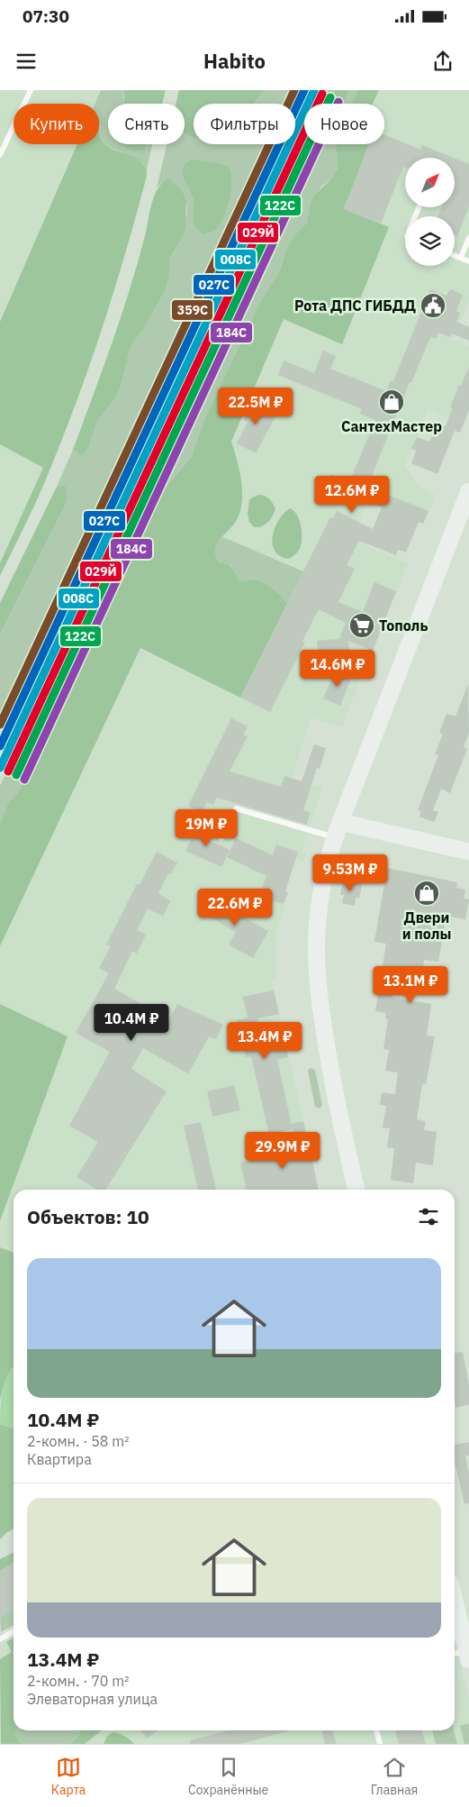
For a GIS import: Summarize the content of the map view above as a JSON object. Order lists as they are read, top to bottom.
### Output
{
  "places": {
    "public building": ["Рота ДПС ГИБДД"],
    "shop": ["СантехМастер", "Двери и полы"],
    "supermarket": ["Тополь"]
  },
  "lines": [
    "transit line 008С",
    "transit line 027С",
    "transit line 359С",
    "transit line 029Й",
    "transit line 122С",
    "transit line 184С"
  ],
  "north": "top right",
  "page": {
    "status": "07:30",
    "header": "Habito",
    "chip": [
      "Купить",
      "Снять",
      "Фильтры",
      "Новое"
    ],
    "price": [
      "22.5M ₽",
      "12.6M ₽",
      "14.6M ₽",
      "19M ₽",
      "9.53M ₽",
      "22.6M ₽",
      "13.1M ₽",
      "10.4M ₽",
      "13.4M ₽",
      "29.9M ₽"
    ],
    "heading": "Объектов: 10",
    "list": [
      {
        "name": "10.4M ₽",
        "note": "2-комн. · 58 m² · Квартира"
      },
      {
        "name": "13.4M ₽",
        "note": "2-комн. · 70 m² · Элеваторная улица"
      }
    ],
    "tabs": ["Карта", "Сохранённые", "Главная"]
  }
}
